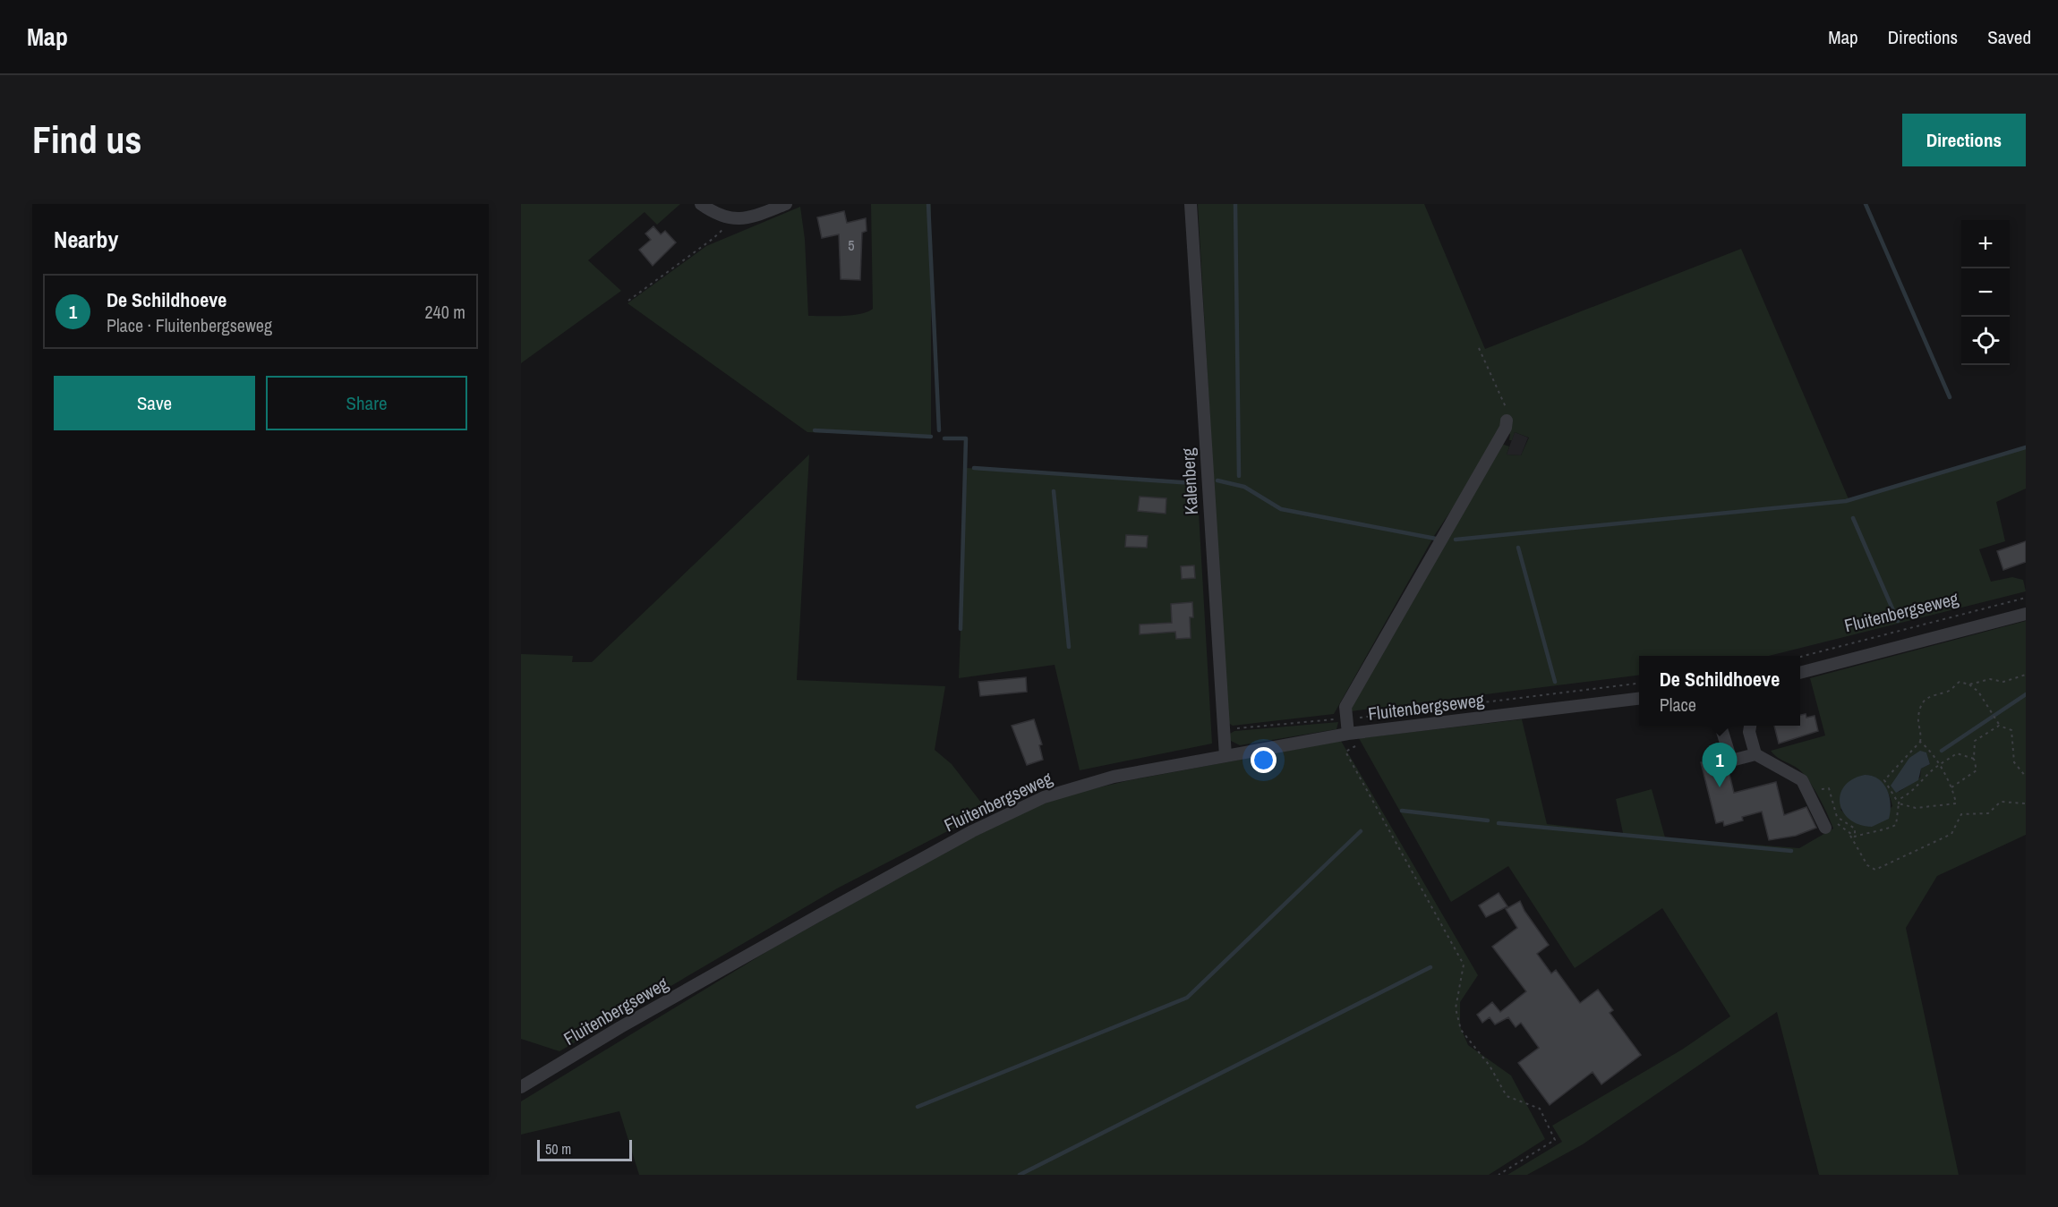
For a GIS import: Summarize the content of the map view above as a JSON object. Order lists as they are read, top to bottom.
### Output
{
  "streets": {
    "street": ["Kalenberg", "Fluitenbergseweg"]
  },
  "crossings": [
    ["Kalenberg", "Fluitenbergseweg"]
  ],
  "house_numbers": ["5"],
  "scale_bar": "50 m",
  "page": {
    "header": "Map",
    "nav": ["Map", "Directions", "Saved"],
    "buttons": [
      "Directions",
      ["Save", "Share"]
    ],
    "title": "Find us",
    "heading": "Nearby",
    "map_buttons": ["+", "−"],
    "list": [
      {
        "mark": "1",
        "name": "De Schildhoeve",
        "note": "Place · Fluitenbergseweg",
        "value": "240 m"
      }
    ],
    "popup": ["De Schildhoeve", "Place"],
    "pins": "1",
    "scale": "50 m"
  }
}
